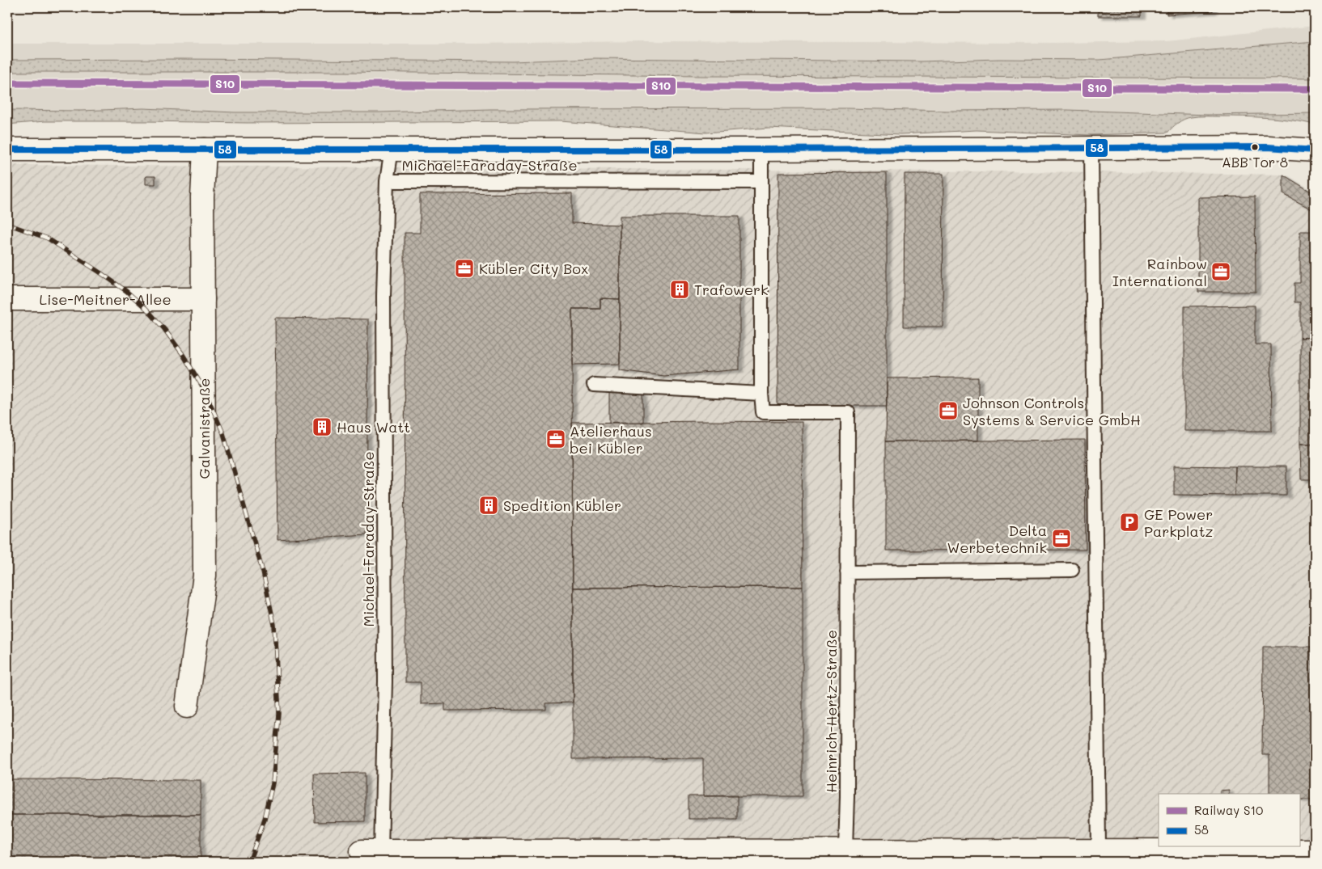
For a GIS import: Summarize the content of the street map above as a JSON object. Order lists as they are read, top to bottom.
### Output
{
  "streets": {
    "street": ["Lise-Meitner-Allee", "Galvanistraße"],
    "lane": ["Michael-Faraday-Straße", "Heinrich-Hertz-Straße"]
  },
  "crossings": [
    ["Lise-Meitner-Allee", "Galvanistraße"]
  ],
  "places": {
    "other": ["ABB Tor 8"],
    "office": [
      "Kübler City Box",
      "Rainbow International",
      "Johnson Controls Systems & Service GmbH",
      "Atelierhaus bei Kübler",
      "Delta Werbetechnik"
    ],
    "building": ["Trafowerk", "Haus Watt", "Spedition Kübler"],
    "parking": ["GE Power Parkplatz"]
  },
  "lines": ["rail line S10", "transit line 58"],
  "legend": ["Railway S10", "58"]
}
